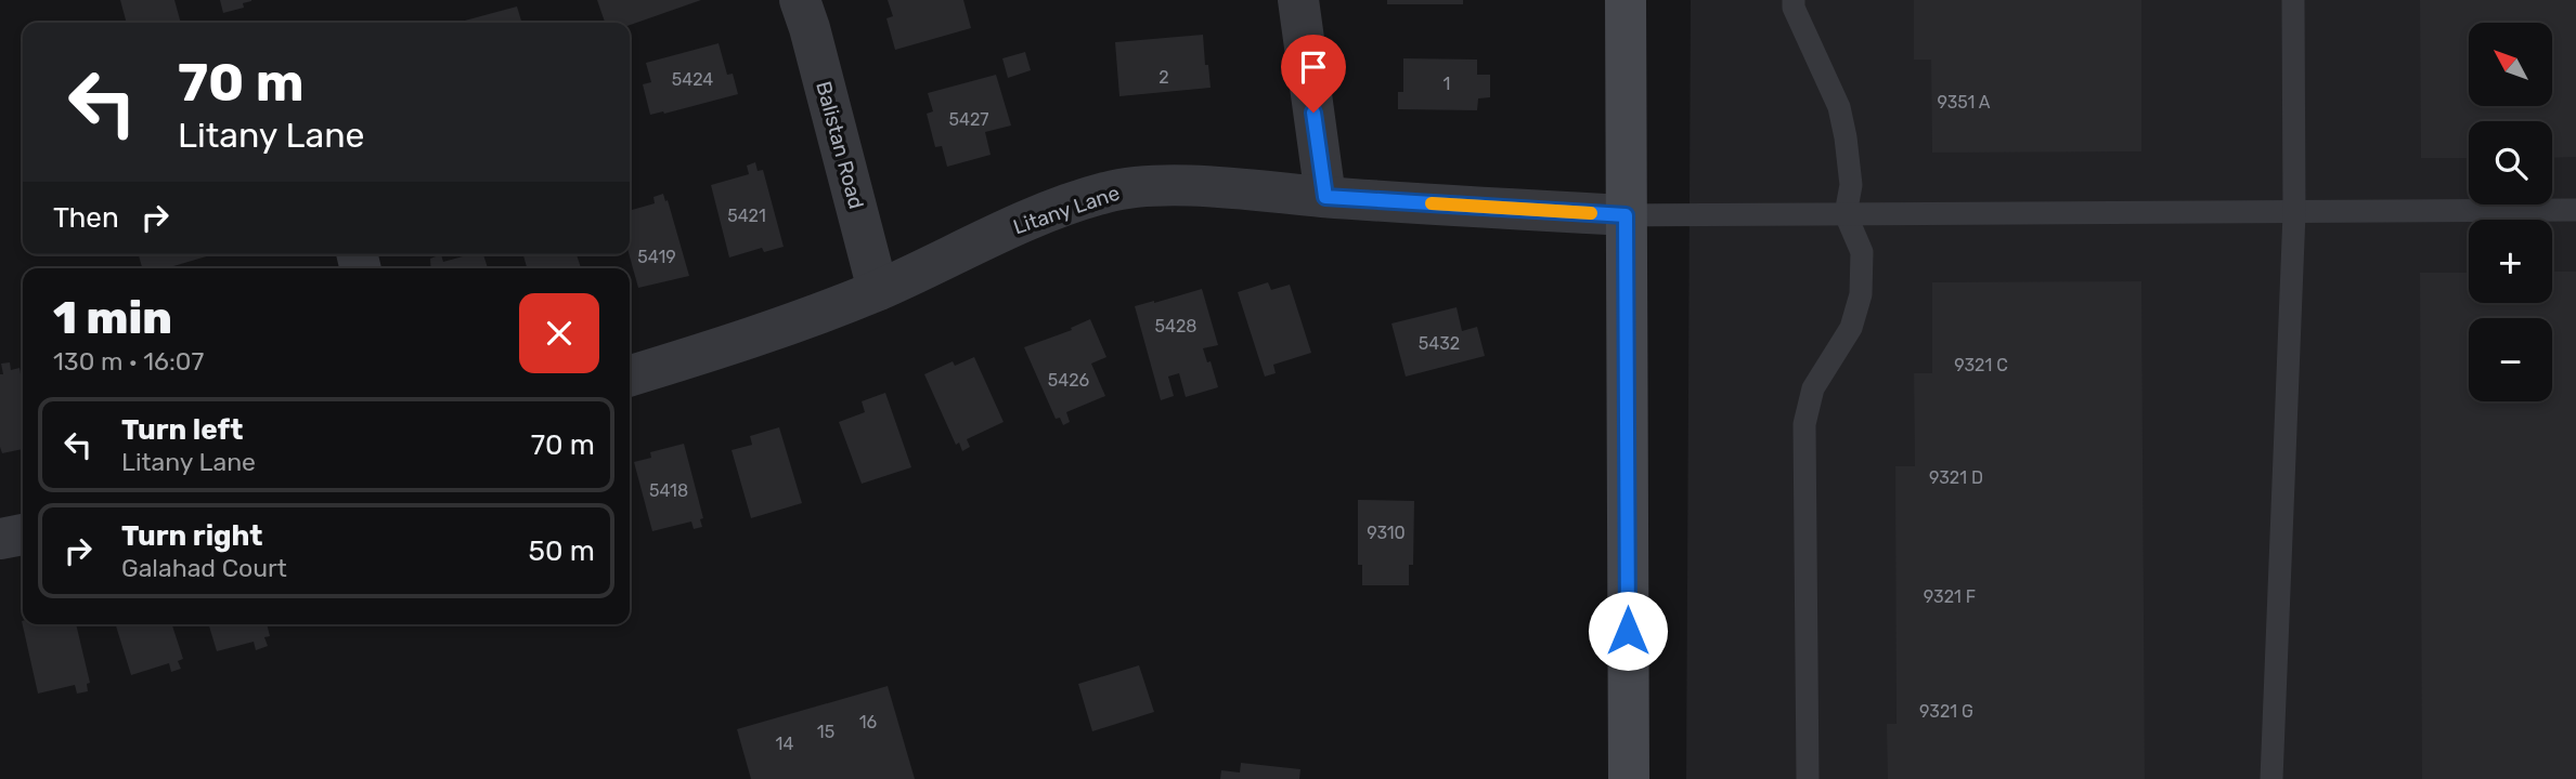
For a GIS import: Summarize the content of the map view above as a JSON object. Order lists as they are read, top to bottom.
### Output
{
  "streets": {
    "street": ["Balistan Road", "Litany Lane"]
  },
  "crossings": [
    ["Balistan Road", "Litany Lane"]
  ],
  "house_numbers": [
    "2",
    "5424",
    "1",
    "9351 A",
    "5427",
    "5421",
    "5419",
    "5428",
    "5432",
    "9321 C",
    "5426",
    "9321 D",
    "5418",
    "9310",
    "9321 F",
    "9321 G",
    "16",
    "15",
    "14"
  ],
  "north": "top left",
  "page": {
    "map_buttons": ["+", "−"],
    "turn": ["70 m", "Litany Lane"],
    "then": "Then",
    "heading": ["1 min", "130 m · 16:07"],
    "list": [
      {
        "name": "Turn left",
        "note": "Litany Lane",
        "value": "70 m"
      },
      {
        "name": "Turn right",
        "note": "Galahad Court",
        "value": "50 m"
      }
    ]
  }
}
